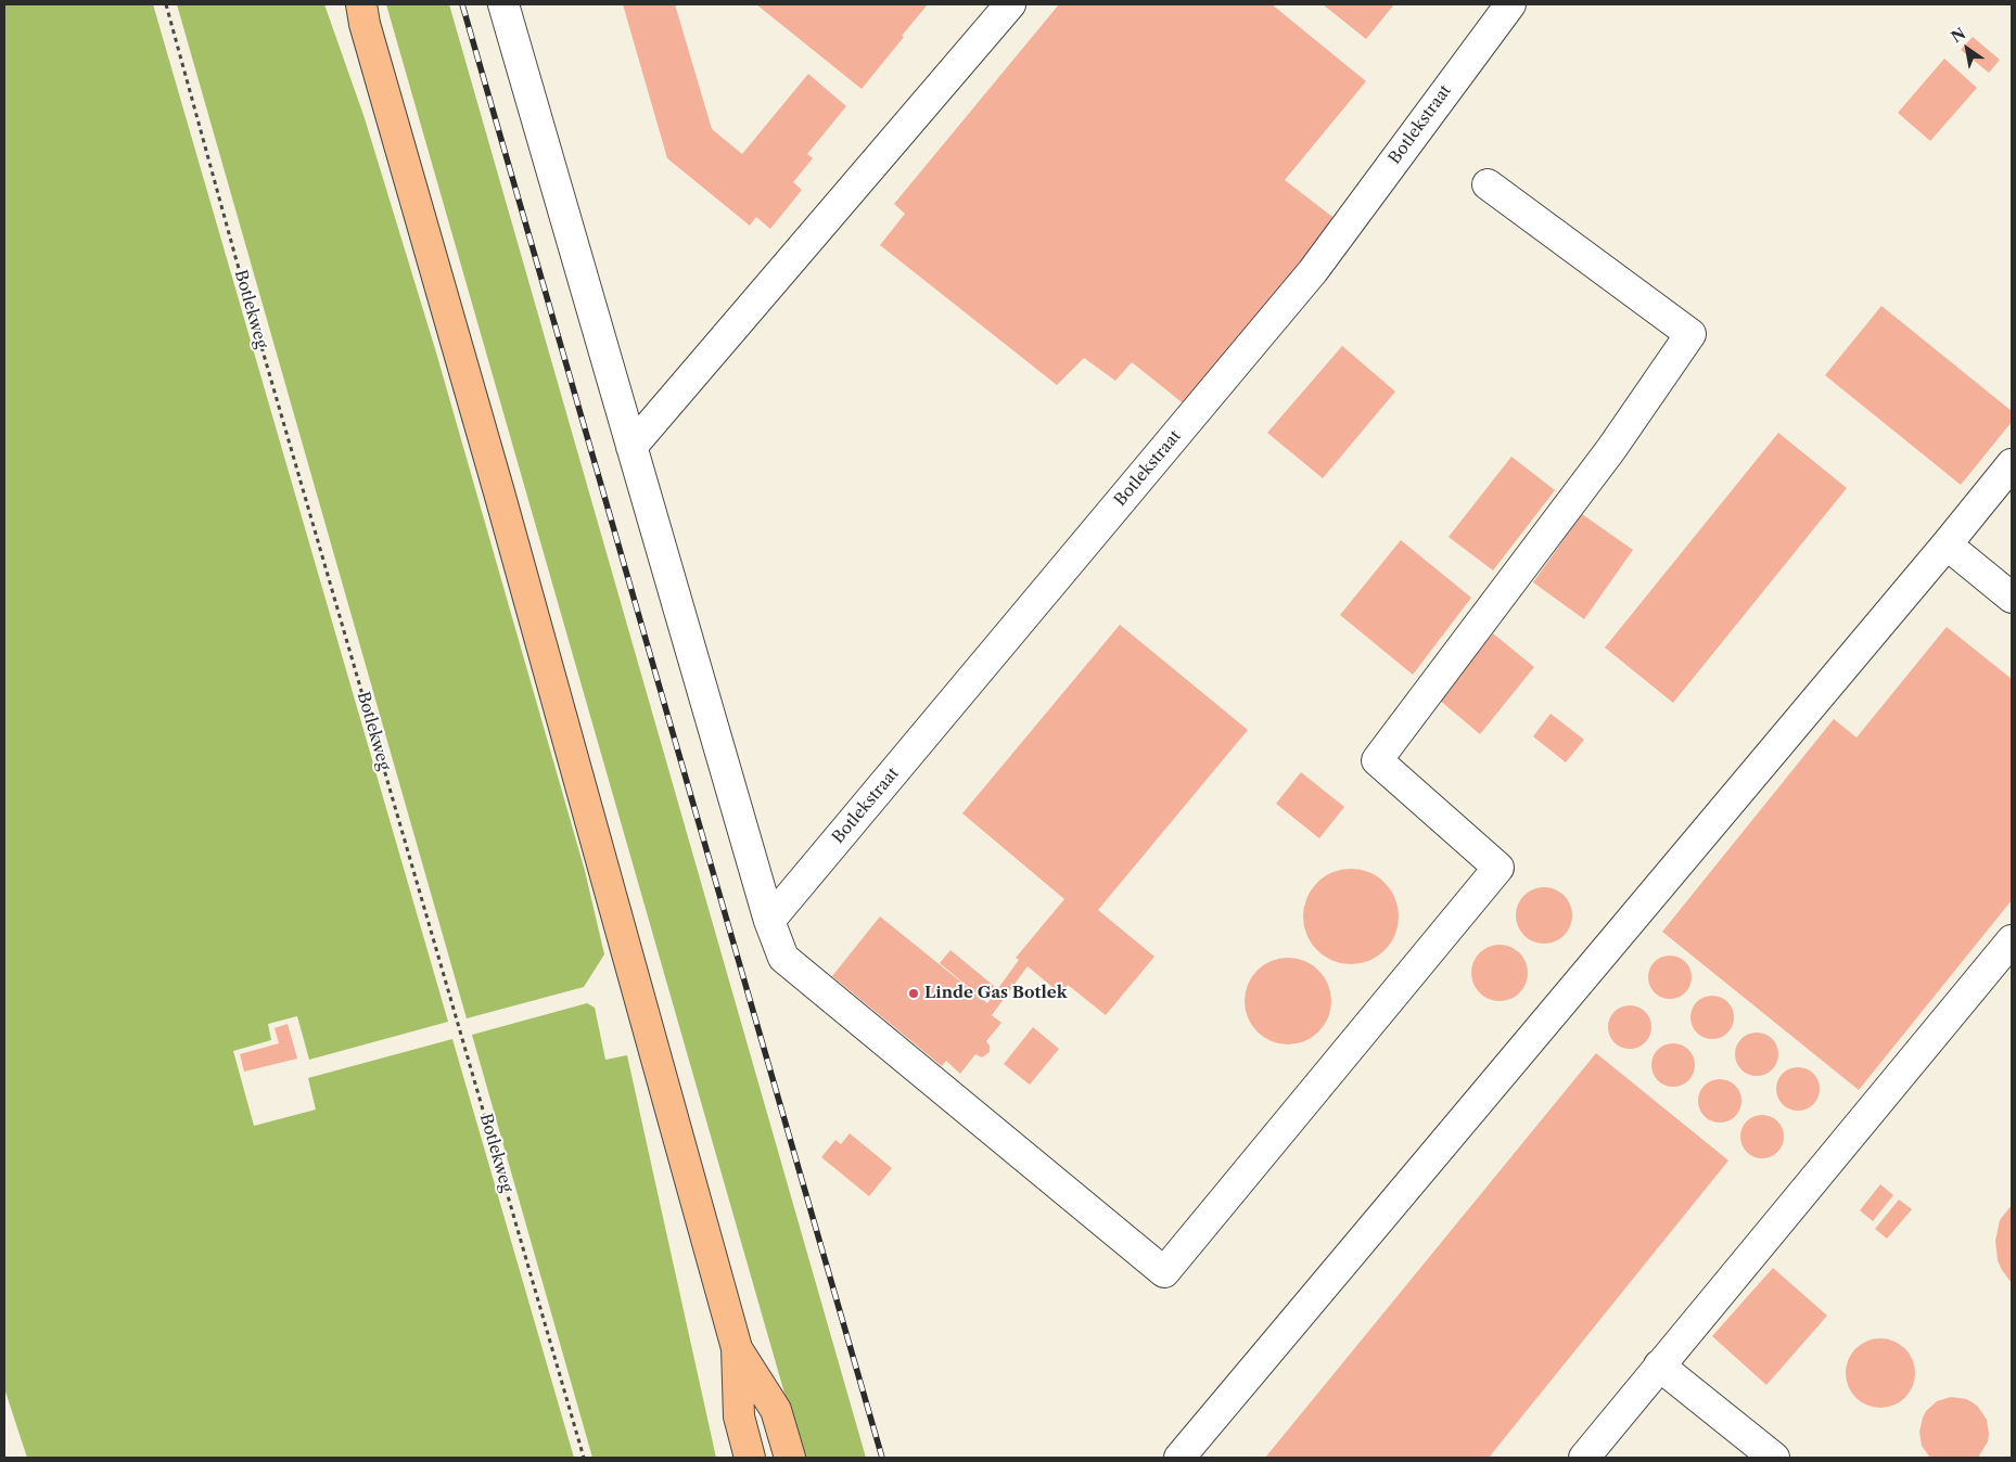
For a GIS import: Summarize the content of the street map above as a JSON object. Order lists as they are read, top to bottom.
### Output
{
  "streets": {
    "street": ["Botlekstraat"],
    "path": ["Botlekweg"]
  },
  "places": ["Linde Gas Botlek"],
  "north": "top left"
}
